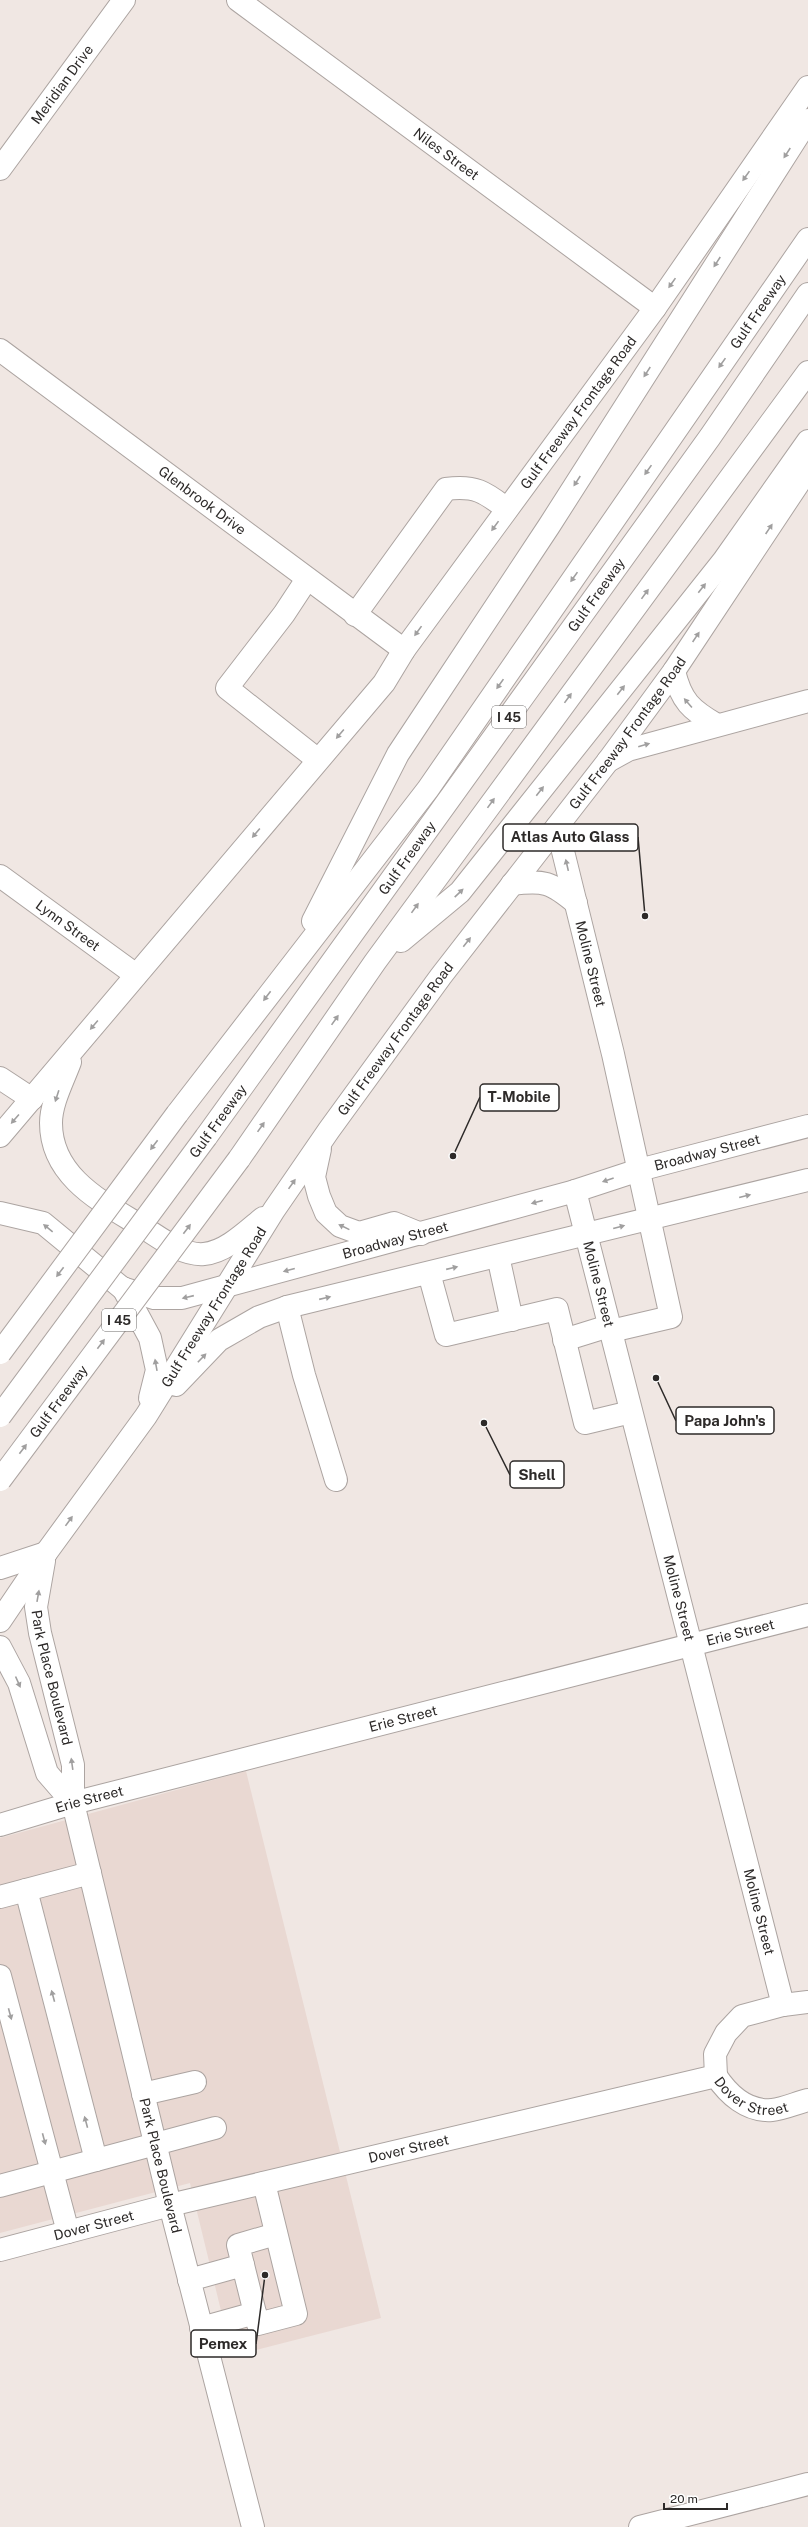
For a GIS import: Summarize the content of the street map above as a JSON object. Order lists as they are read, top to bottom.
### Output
{
  "streets": {
    "main road": [
      "Meridian Drive",
      "Niles Street",
      "Gulf Freeway",
      "Gulf Freeway Frontage Road",
      "Glenbrook Drive",
      "I 45",
      "Lynn Street",
      "Moline Street",
      "Broadway Street",
      "Erie Street",
      "Park Place Boulevard",
      "Dover Street"
    ]
  },
  "crossings": [
    ["Niles Street", "Gulf Freeway Frontage Road"],
    ["Gulf Freeway Frontage Road", "Glenbrook Drive"],
    ["Gulf Freeway Frontage Road", "Lynn Street"],
    ["Gulf Freeway Frontage Road", "Moline Street"],
    ["Gulf Freeway Frontage Road", "Broadway Street"],
    ["Gulf Freeway Frontage Road", "Park Place Boulevard"],
    ["Moline Street", "Broadway Street"],
    ["Moline Street", "Erie Street"],
    ["Erie Street", "Park Place Boulevard"],
    ["Park Place Boulevard", "Dover Street"]
  ],
  "places": [
    "Atlas Auto Glass",
    "T-Mobile",
    "Papa John's",
    "Shell",
    "Pemex"
  ],
  "scale_bar": "20 m"
}
